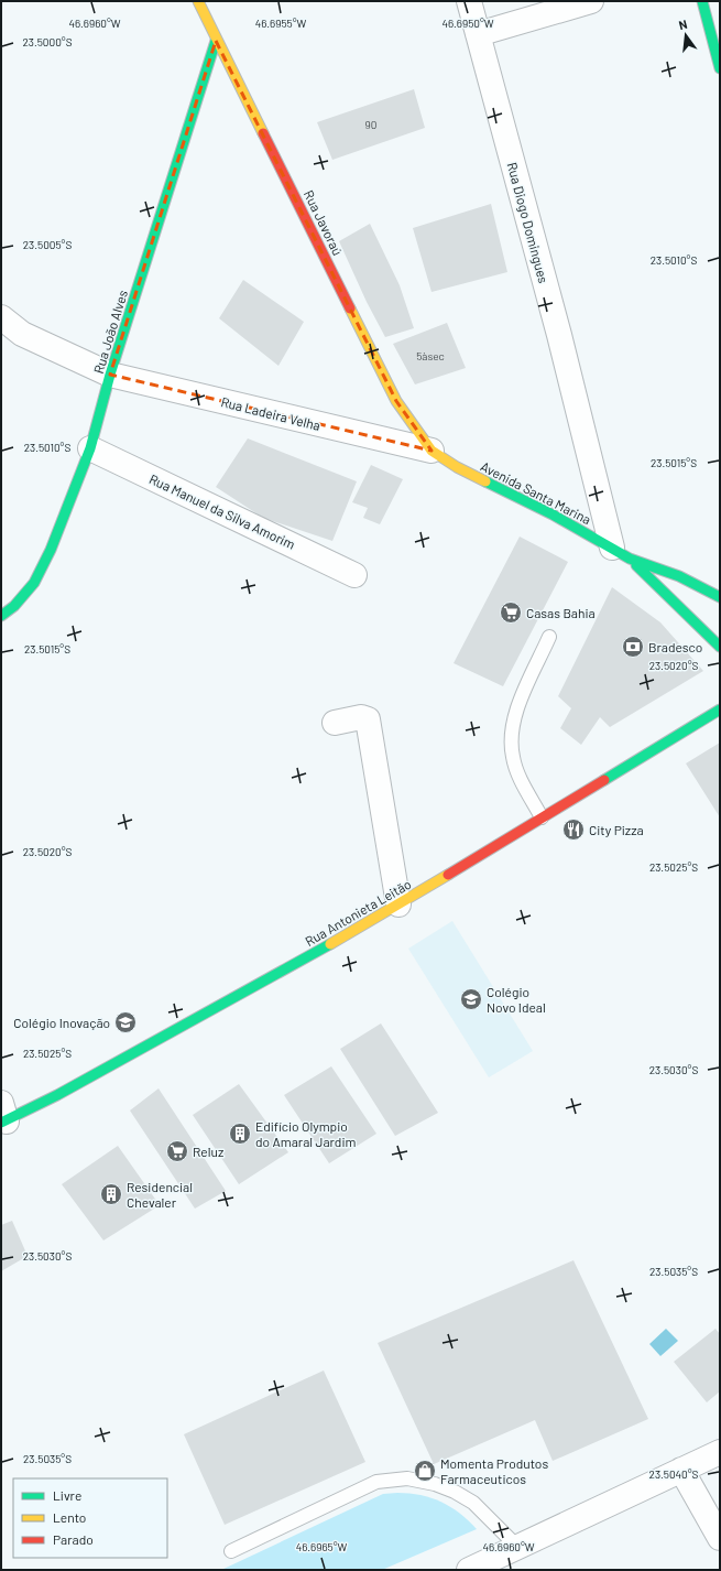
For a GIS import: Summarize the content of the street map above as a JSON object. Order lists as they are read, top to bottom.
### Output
{
  "streets": {
    "street": [
      "Rua Javoraú",
      "Rua Diogo Domingues",
      "Rua João Alves",
      "Rua Ladeira Velha",
      "Avenida Santa Marina",
      "Rua Manuel da Silva Amorim",
      "Rua Antonieta Leitão"
    ]
  },
  "crossings": [
    ["Rua Javoraú", "Rua João Alves"],
    ["Rua Javoraú", "Rua Ladeira Velha"],
    ["Rua Javoraú", "Avenida Santa Marina"],
    ["Rua Diogo Domingues", "Avenida Santa Marina"],
    ["Rua João Alves", "Rua Ladeira Velha"],
    ["Rua João Alves", "Rua Manuel da Silva Amorim"],
    ["Rua Ladeira Velha", "Avenida Santa Marina"]
  ],
  "places": {
    "supermarket": ["Casas Bahia", "Reluz"],
    "bank": ["Bradesco"],
    "restaurant": ["City Pizza"],
    "school or university": ["Colégio Novo Ideal", "Colégio Inovação"],
    "building": ["Edifício Olympio do Amaral Jardim", "Residencial Chevaler"],
    "shop": ["Momenta Produtos Farmaceuticos"]
  },
  "house_numbers": ["90", "5àsec"],
  "legend": ["Livre", "Lento", "Parado"],
  "north": "top",
  "coordinates": [
    "46.6960°W",
    "46.6955°W",
    "46.6950°W",
    "23.5000°S",
    "23.5005°S",
    "23.5010°S",
    "23.5015°S",
    "23.5020°S",
    "23.5025°S",
    "23.5030°S",
    "23.5035°S",
    "23.5040°S",
    "46.6965°W"
  ]
}
